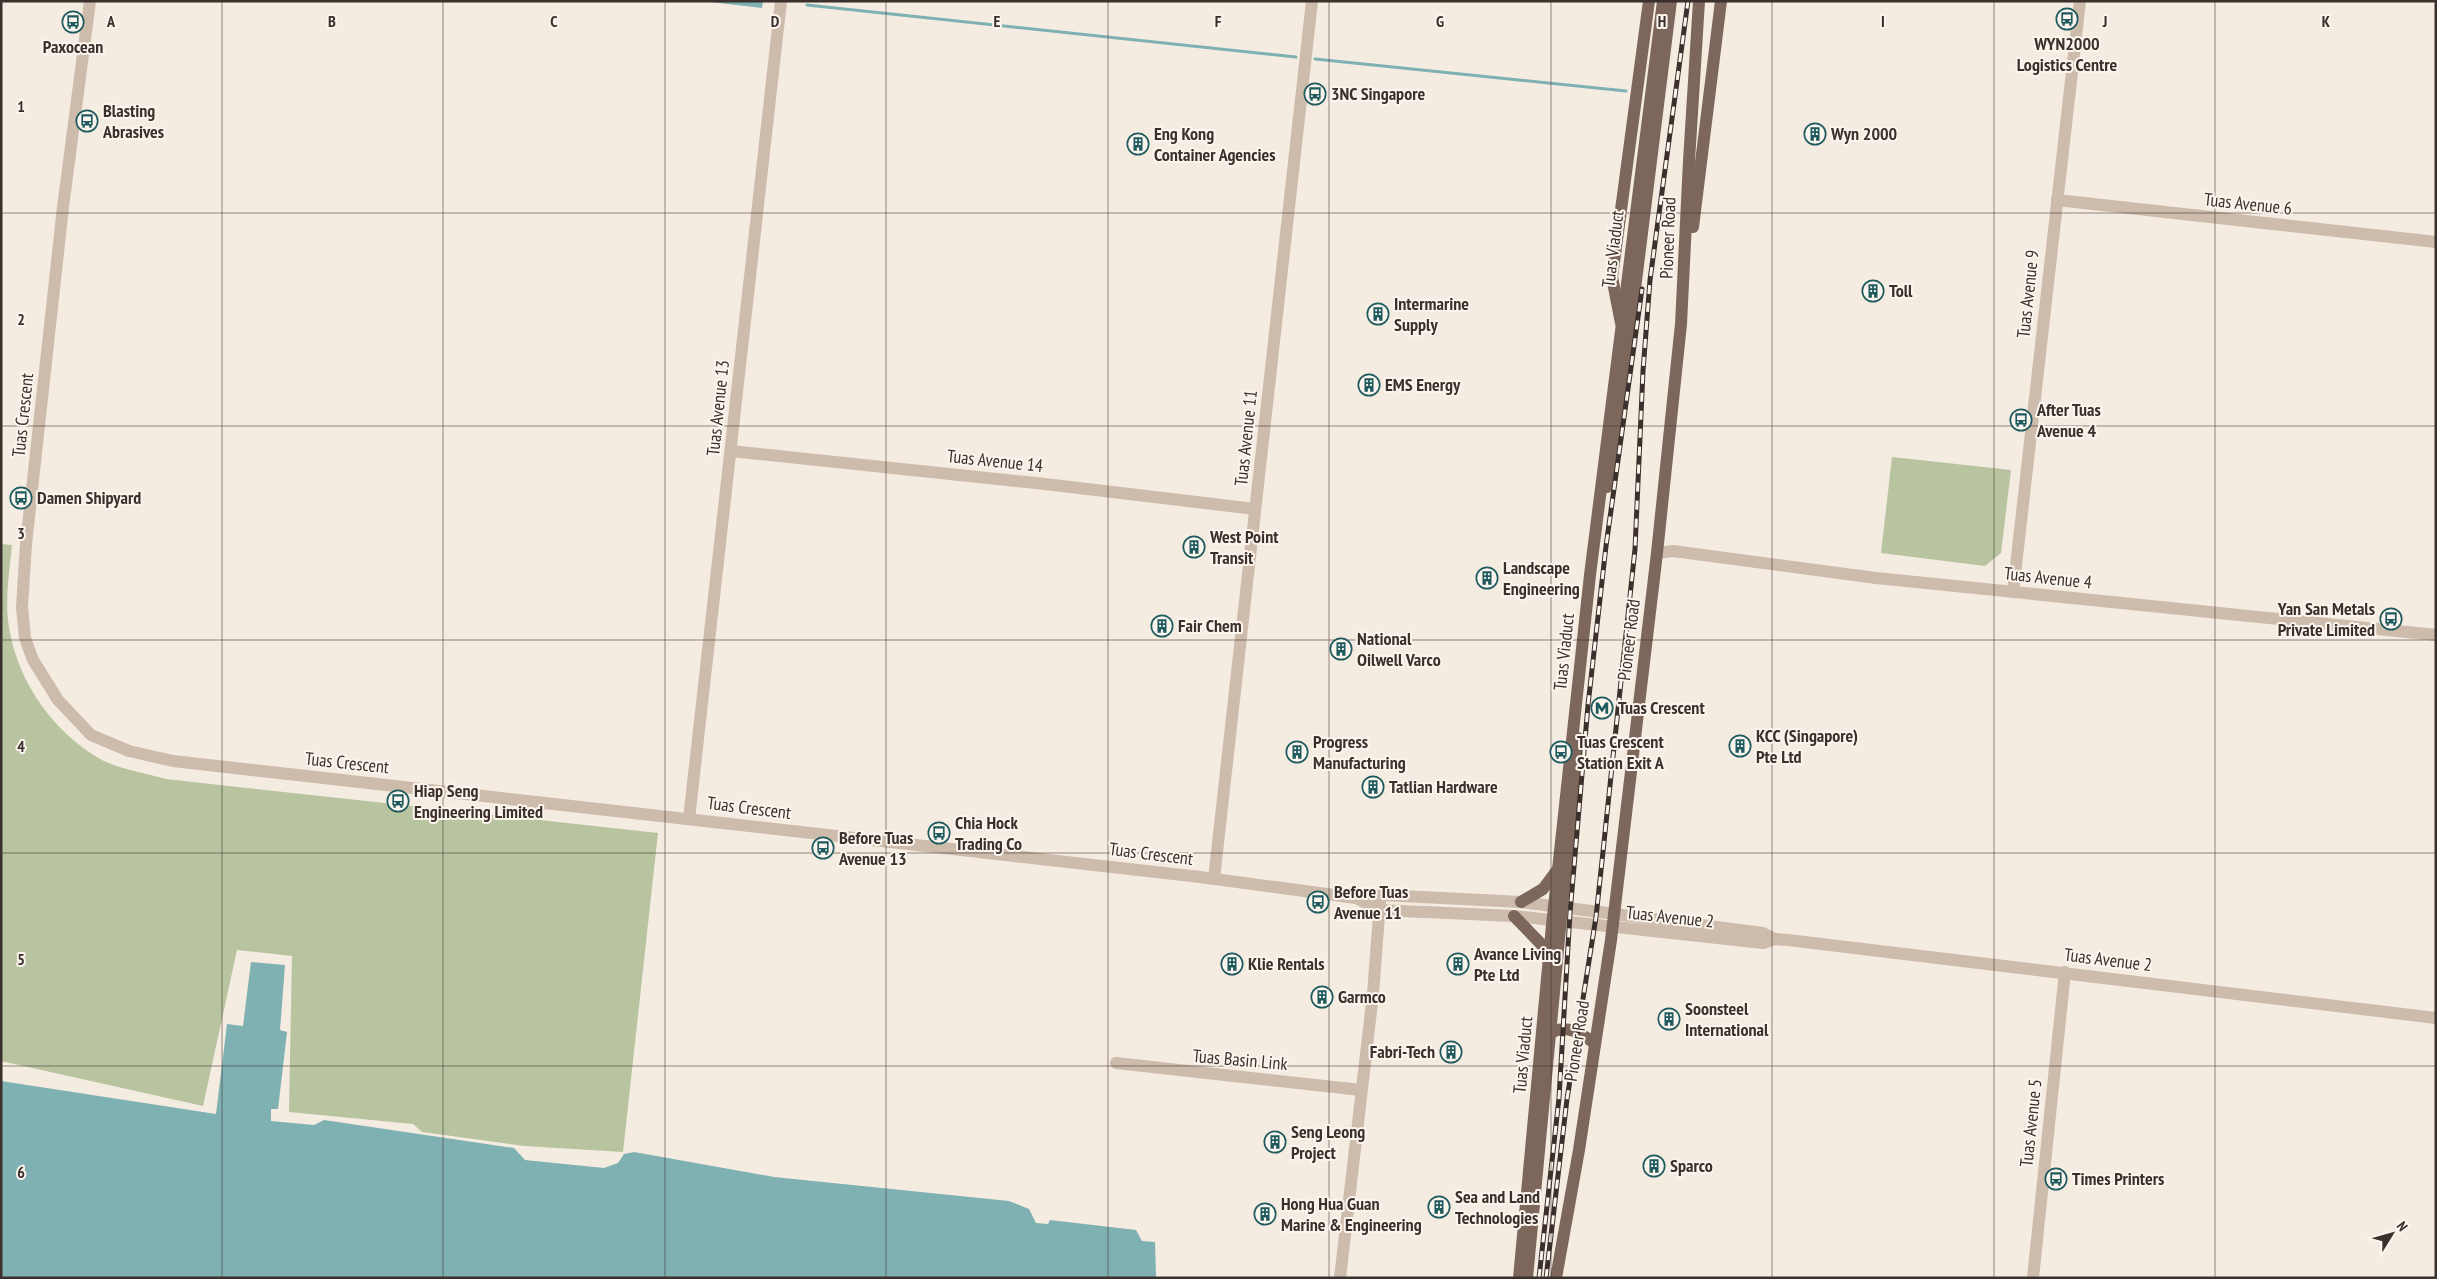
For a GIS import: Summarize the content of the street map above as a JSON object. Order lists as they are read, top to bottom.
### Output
{
  "streets": {
    "main road": ["Pioneer Road", "Tuas Viaduct"],
    "street": [
      "Tuas Avenue 6",
      "Tuas Avenue 9",
      "Tuas Avenue 13",
      "Tuas Crescent",
      "Tuas Avenue 11",
      "Tuas Avenue 14",
      "Tuas Avenue 4",
      "Tuas Avenue 2",
      "Tuas Basin Link",
      "Tuas Avenue 5"
    ]
  },
  "crossings": [
    ["Tuas Avenue 6", "Tuas Avenue 9"],
    ["Pioneer Road", "Tuas Crescent"],
    ["Pioneer Road", "Tuas Avenue 4"],
    ["Pioneer Road", "Tuas Avenue 2"],
    ["Tuas Avenue 9", "Tuas Avenue 4"],
    ["Tuas Avenue 13", "Tuas Crescent"],
    ["Tuas Avenue 13", "Tuas Avenue 14"],
    ["Tuas Crescent", "Tuas Avenue 11"],
    ["Tuas Crescent", "Tuas Avenue 2"],
    ["Tuas Avenue 11", "Tuas Avenue 14"],
    ["Tuas Avenue 2", "Tuas Avenue 5"]
  ],
  "places": {
    "bus stop": [
      "WYN2000 Logistics Centre",
      "Paxocean",
      "3NC Singapore",
      "Blasting Abrasives",
      "After Tuas Avenue 4",
      "Damen Shipyard",
      "Yan San Metals Private Limited",
      "Tuas Crescent Station Exit A",
      "Hiap Seng Engineering Limited",
      "Chia Hock Trading Co",
      "Before Tuas Avenue 13",
      "Before Tuas Avenue 11",
      "Times Printers"
    ],
    "building": [
      "Wyn 2000",
      "Eng Kong Container Agencies",
      "Toll",
      "Intermarine Supply",
      "EMS Energy",
      "West Point Transit",
      "Landscape Engineering",
      "Fair Chem",
      "National Oilwell Varco",
      "KCC (Singapore) Pte Ltd",
      "Progress Manufacturing",
      "Tatlian Hardware",
      "Klie Rentals",
      "Avance Living Pte Ltd",
      "Garmco",
      "Soonsteel International",
      "Fabri-Tech",
      "Seng Leong Project",
      "Sparco",
      "Sea and Land Technologies",
      "Hong Hua Guan Marine & Engineering"
    ],
    "metro station": ["Tuas Crescent"]
  },
  "north": "top right",
  "grid": {
    "columns": [
      "A",
      "B",
      "C",
      "D",
      "E",
      "F",
      "G",
      "H",
      "I",
      "J",
      "K"
    ],
    "rows": [
      "1",
      "2",
      "3",
      "4",
      "5",
      "6"
    ]
  }
}
